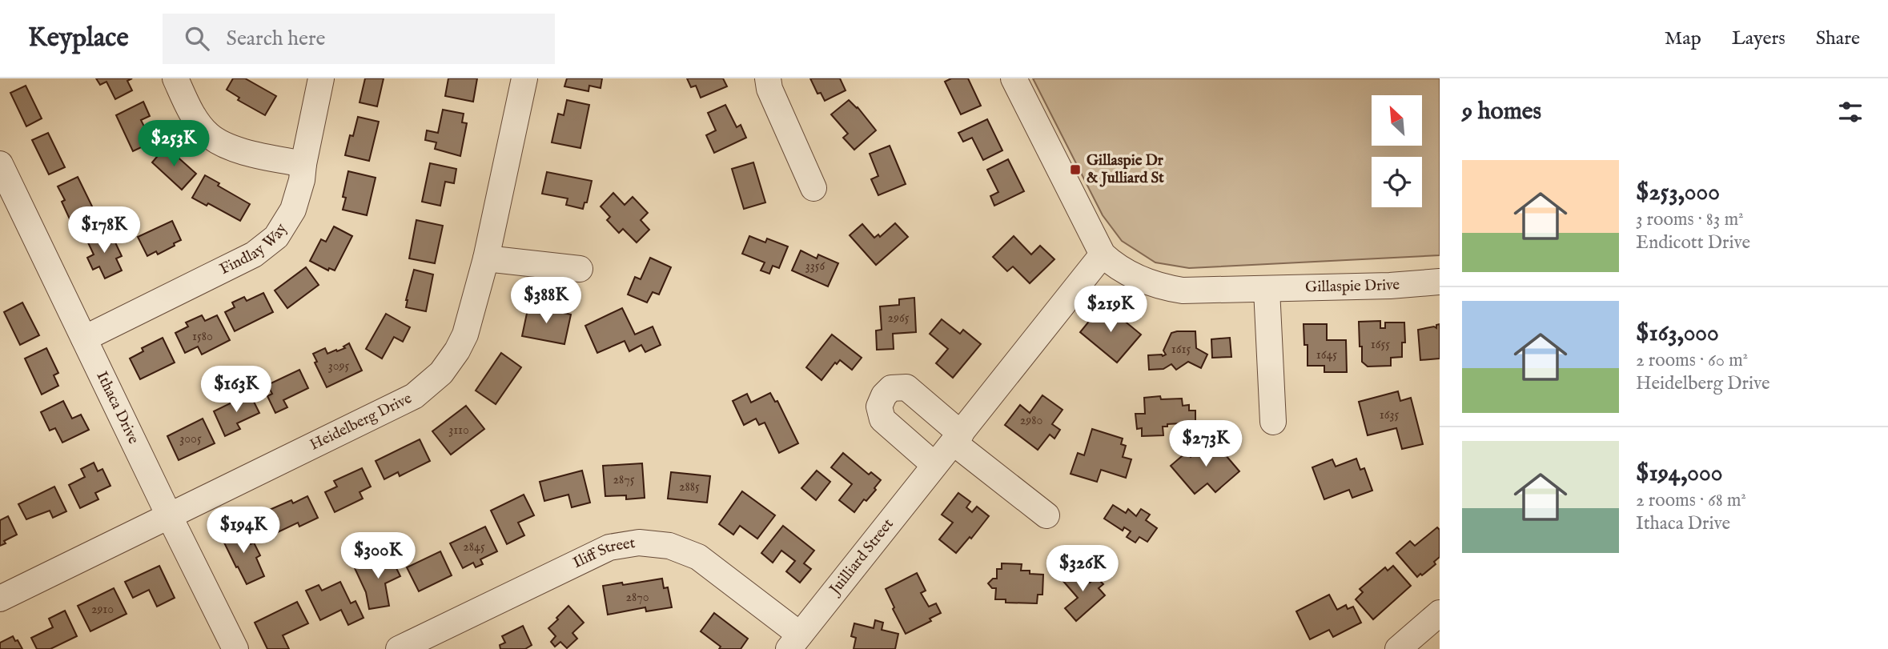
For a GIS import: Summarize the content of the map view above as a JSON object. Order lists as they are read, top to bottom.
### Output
{
  "streets": {
    "street": [
      "Findlay Way",
      "Gillaspie Drive",
      "Ithaca Drive",
      "Heidelberg Drive",
      "Iliff Street",
      "Juilliard Street"
    ]
  },
  "crossings": [
    ["Findlay Way", "Ithaca Drive"],
    ["Gillaspie Drive", "Juilliard Street"],
    ["Ithaca Drive", "Heidelberg Drive"],
    ["Iliff Street", "Juilliard Street"]
  ],
  "places": {
    "transit": ["Gillaspie Dr & Julliard St"]
  },
  "house_numbers": [
    "3356",
    "2965",
    "1580",
    "1655",
    "1615",
    "1645",
    "3095",
    "1635",
    "2980",
    "3110",
    "3005",
    "2875",
    "2885",
    "2845",
    "2870",
    "2910"
  ],
  "north": "top left",
  "page": {
    "header": "Keyplace",
    "search": "Search here",
    "nav": ["Map", "Layers", "Share"],
    "heading": "9 homes",
    "price": [
      "$253K",
      "$178K",
      "$388K",
      "$219K",
      "$163K",
      "$273K",
      "$194K",
      "$300K",
      "$326K"
    ],
    "list": [
      {
        "name": "$253,000",
        "note": "3 rooms · 83 m² · Endicott Drive"
      },
      {
        "name": "$163,000",
        "note": "2 rooms · 60 m² · Heidelberg Drive"
      },
      {
        "name": "$194,000",
        "note": "2 rooms · 68 m² · Ithaca Drive"
      }
    ]
  }
}
